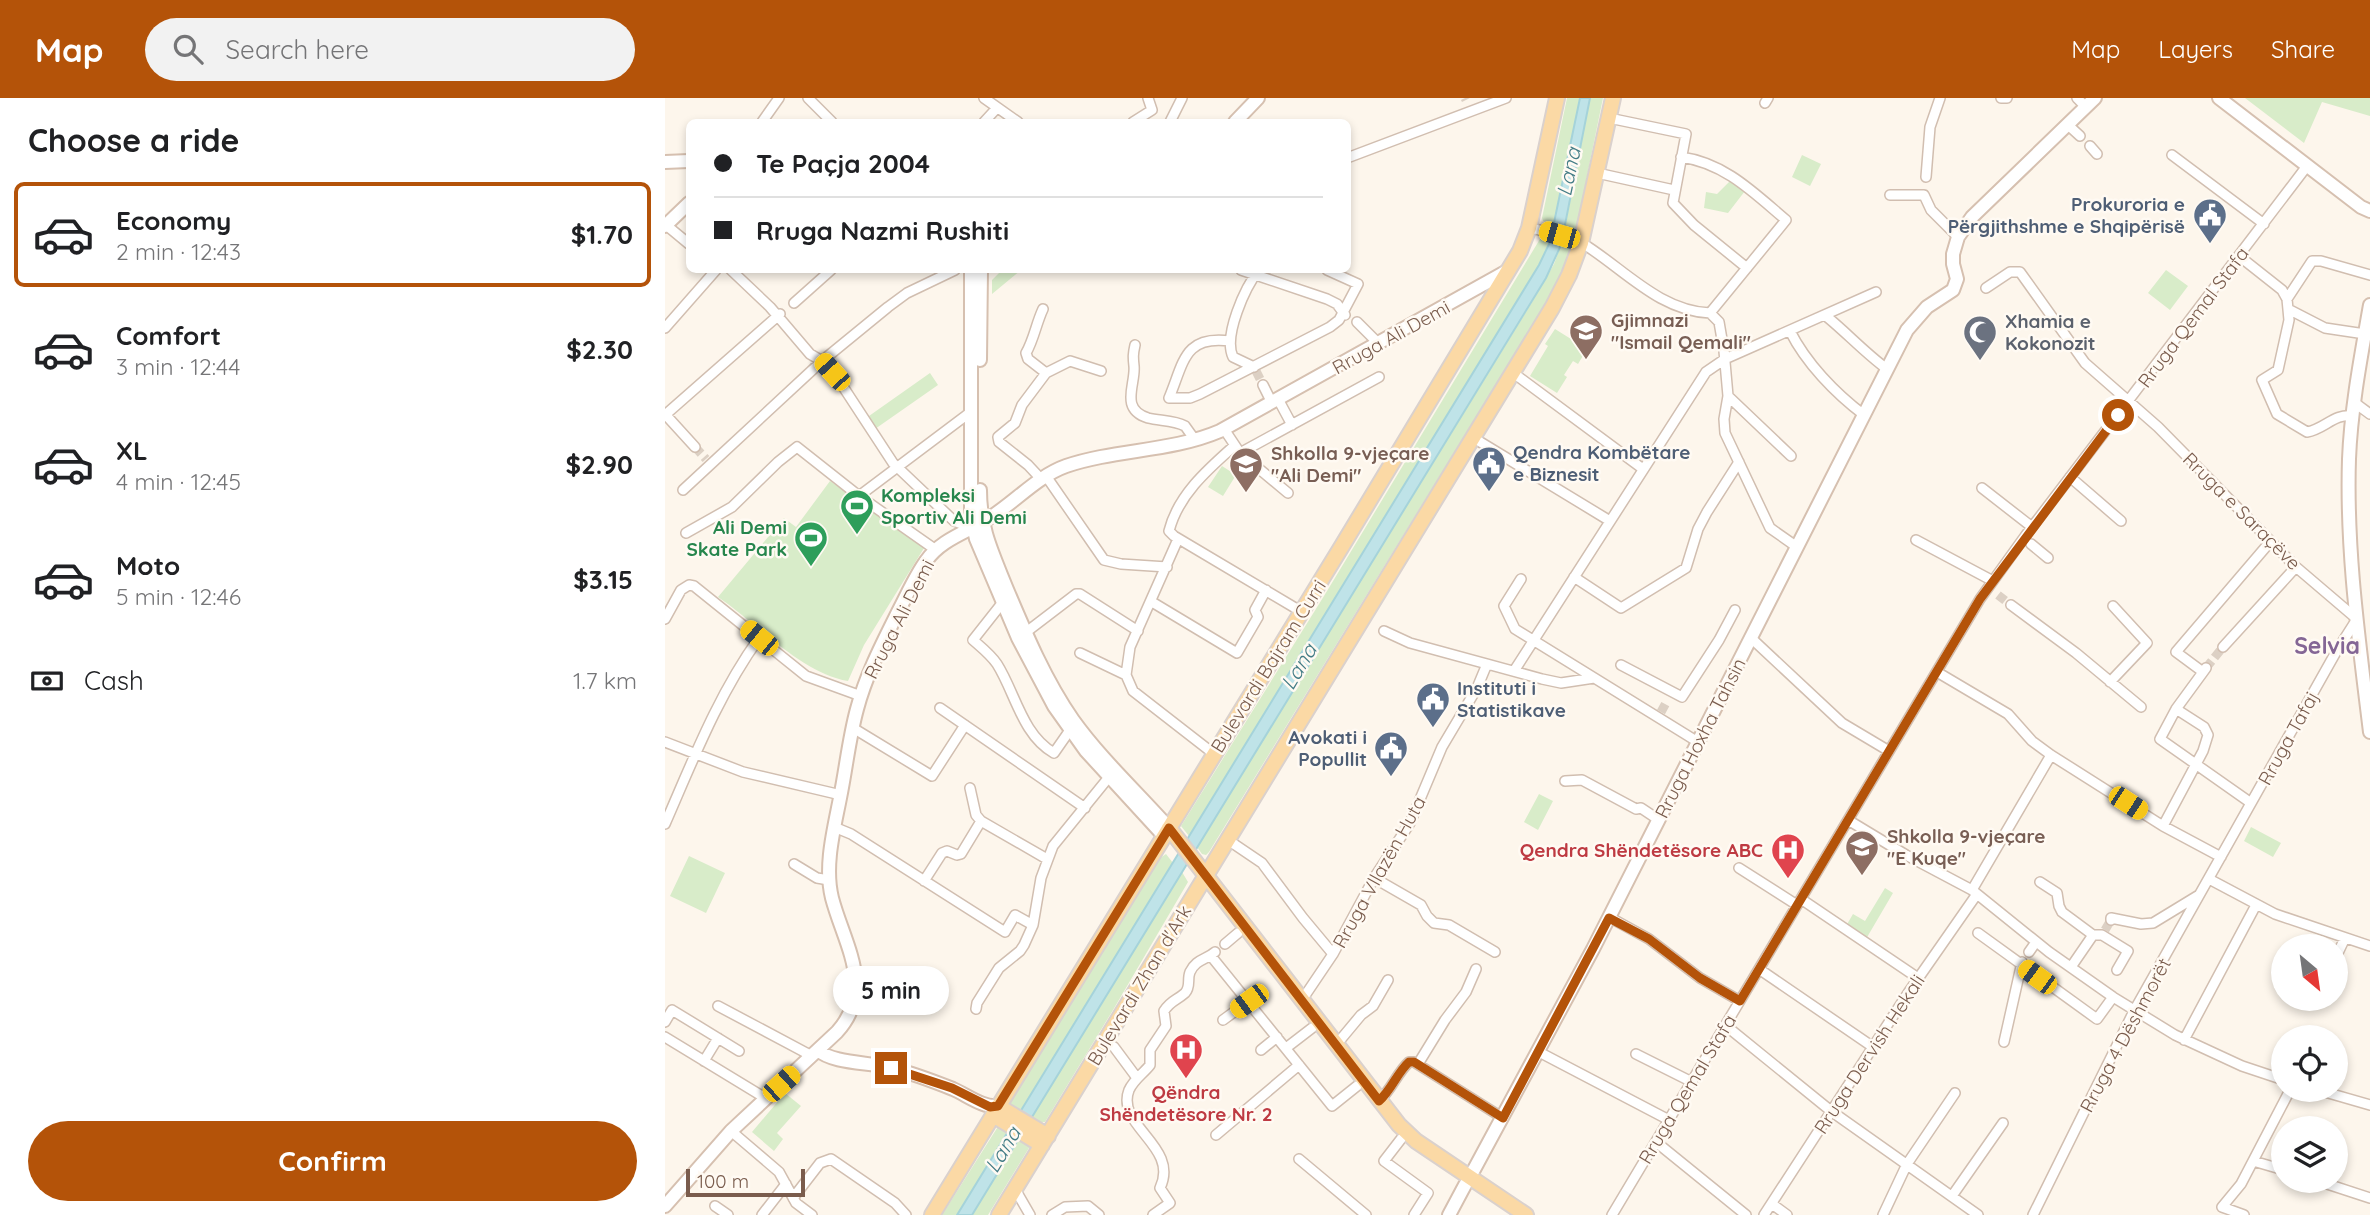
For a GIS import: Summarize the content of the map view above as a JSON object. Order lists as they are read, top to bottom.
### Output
{
  "streets": {
    "main road": [
      "Rruga Ali Demi",
      "Bulevardi Bajram Curri",
      "Rruga Hoxha Tahsin",
      "Bulevardi Zhan d'Ark"
    ],
    "street": [
      "Rruga Qemal Stafa",
      "Rruga e Saraçëve",
      "Rruga Tafaj",
      "Rruga Vllazën Huta",
      "Rruga 4 Dëshmorët",
      "Rruga Dervish Hekali"
    ]
  },
  "crossings": [
    ["Rruga Qemal Stafa", "Rruga e Saraçëve"],
    ["Rruga Ali Demi", "Bulevardi Bajram Curri"],
    ["Rruga e Saraçëve", "Rruga Tafaj"],
    ["Rruga Tafaj", "Rruga 4 Dëshmorët"]
  ],
  "districts": ["Selvia"],
  "water": ["Lana"],
  "places": {
    "public building": [
      "Prokuroria e Përgjithshme e Shqipërisë",
      "Qendra Kombëtare e Biznesit",
      "Instituti i Statistikave",
      "Avokati i Popullit"
    ],
    "school or university": ["Gjimnazi \"Ismail Qemali\"", "Shkolla 9-vjeçare \"Ali Demi\"", "Shkolla 9-vjeçare \"E Kuqe\""],
    "mosque": ["Xhamia e Kokonozit"],
    "sports": ["Kompleksi Sportiv Ali Demi", "Ali Demi Skate Park"],
    "hospital": ["Qendra Shëndetësore ABC", "Qëndra Shëndetësore Nr. 2"]
  },
  "scale_bar": "100 m",
  "north": "bottom right",
  "page": {
    "header": "Map",
    "search": "Search here",
    "nav": ["Map", "Layers", "Share"],
    "heading": "Choose a ride",
    "banner": ["Te Paçja 2004", "Rruga Nazmi Rushiti"],
    "list": [
      {
        "name": "Economy",
        "note": "2 min · 12:43",
        "value": "$1.70"
      },
      {
        "name": "Comfort",
        "note": "3 min · 12:44",
        "value": "$2.30"
      },
      {
        "name": "XL",
        "note": "4 min · 12:45",
        "value": "$2.90"
      },
      {
        "name": "Moto",
        "note": "5 min · 12:46",
        "value": "$3.15"
      }
    ],
    "pay": ["Cash", "1.7 km"],
    "bubble": "5 min",
    "buttons": "Confirm",
    "scale": "100 m"
  }
}
